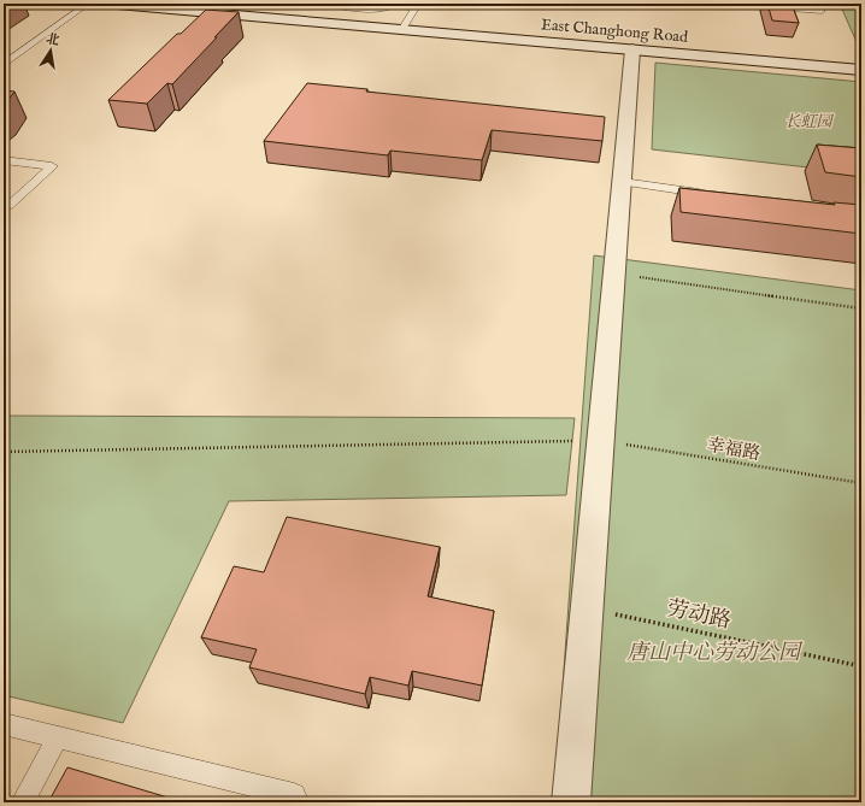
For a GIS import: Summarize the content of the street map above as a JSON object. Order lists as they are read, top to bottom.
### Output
{
  "streets": {
    "street": ["East Changhong Road"],
    "path": ["幸福路", "劳动路"]
  },
  "parks": ["长虹园", "唐山中心劳动公园"],
  "north": "top"
}
